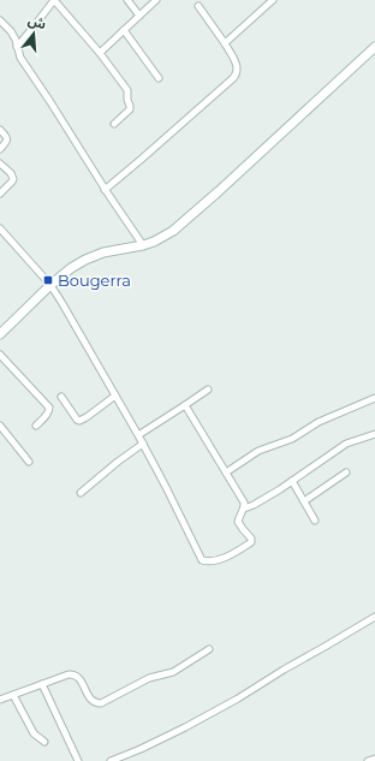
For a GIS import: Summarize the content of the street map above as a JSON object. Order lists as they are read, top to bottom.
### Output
{
  "places": {
    "transit": ["Bougerra"]
  },
  "north": "top"
}
